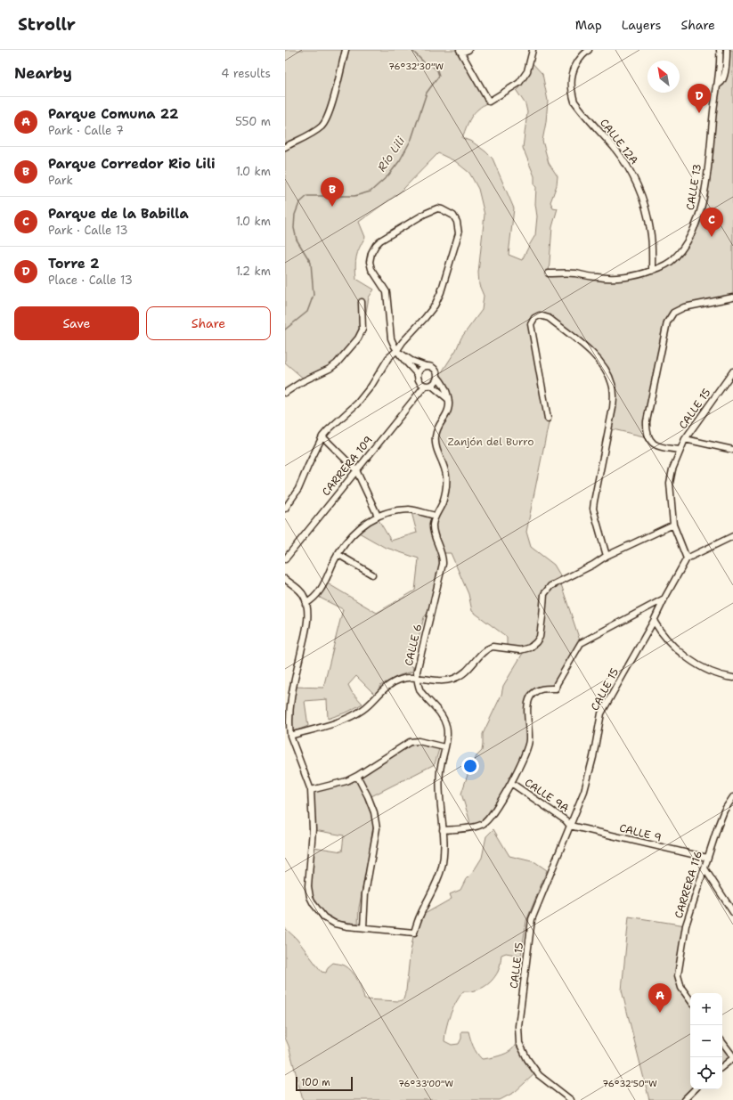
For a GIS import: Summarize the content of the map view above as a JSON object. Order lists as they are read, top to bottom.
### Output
{
  "streets": {
    "street": [
      "CALLE 12A",
      "CALLE 13",
      "CALLE 15",
      "CARRERA 109",
      "CALLE 6",
      "CALLE 9A",
      "CALLE 9",
      "CARRERA 116"
    ]
  },
  "crossings": [
    ["CALLE 12A", "CALLE 13"],
    ["CALLE 15", "CALLE 9A"],
    ["CALLE 15", "CALLE 9"],
    ["CALLE 9A", "CALLE 9"],
    ["CALLE 9", "CARRERA 116"]
  ],
  "water": ["Río Lili"],
  "parks": ["Zanjón del Burro"],
  "scale_bar": "100 m",
  "north": "top left",
  "page": {
    "header": "Strollr",
    "nav": ["Map", "Layers", "Share"],
    "heading": ["Nearby", "4 results"],
    "pins": [
      "D",
      "B",
      "C",
      "A"
    ],
    "list": [
      {
        "mark": "A",
        "name": "Parque Comuna 22",
        "note": "Park · Calle 7",
        "value": "550 m"
      },
      {
        "mark": "B",
        "name": "Parque Corredor Rio Lili",
        "note": "Park",
        "value": "1.0 km"
      },
      {
        "mark": "C",
        "name": "Parque de la Babilla",
        "note": "Park · Calle 13",
        "value": "1.0 km"
      },
      {
        "mark": "D",
        "name": "Torre 2",
        "note": "Place · Calle 13",
        "value": "1.2 km"
      }
    ],
    "buttons": ["Save", "Share"],
    "map_buttons": ["+", "−"],
    "scale": "100 m"
  },
  "coordinates": ["76°32'30\"W", "76°33'00\"W", "76°32'50\"W"]
}
